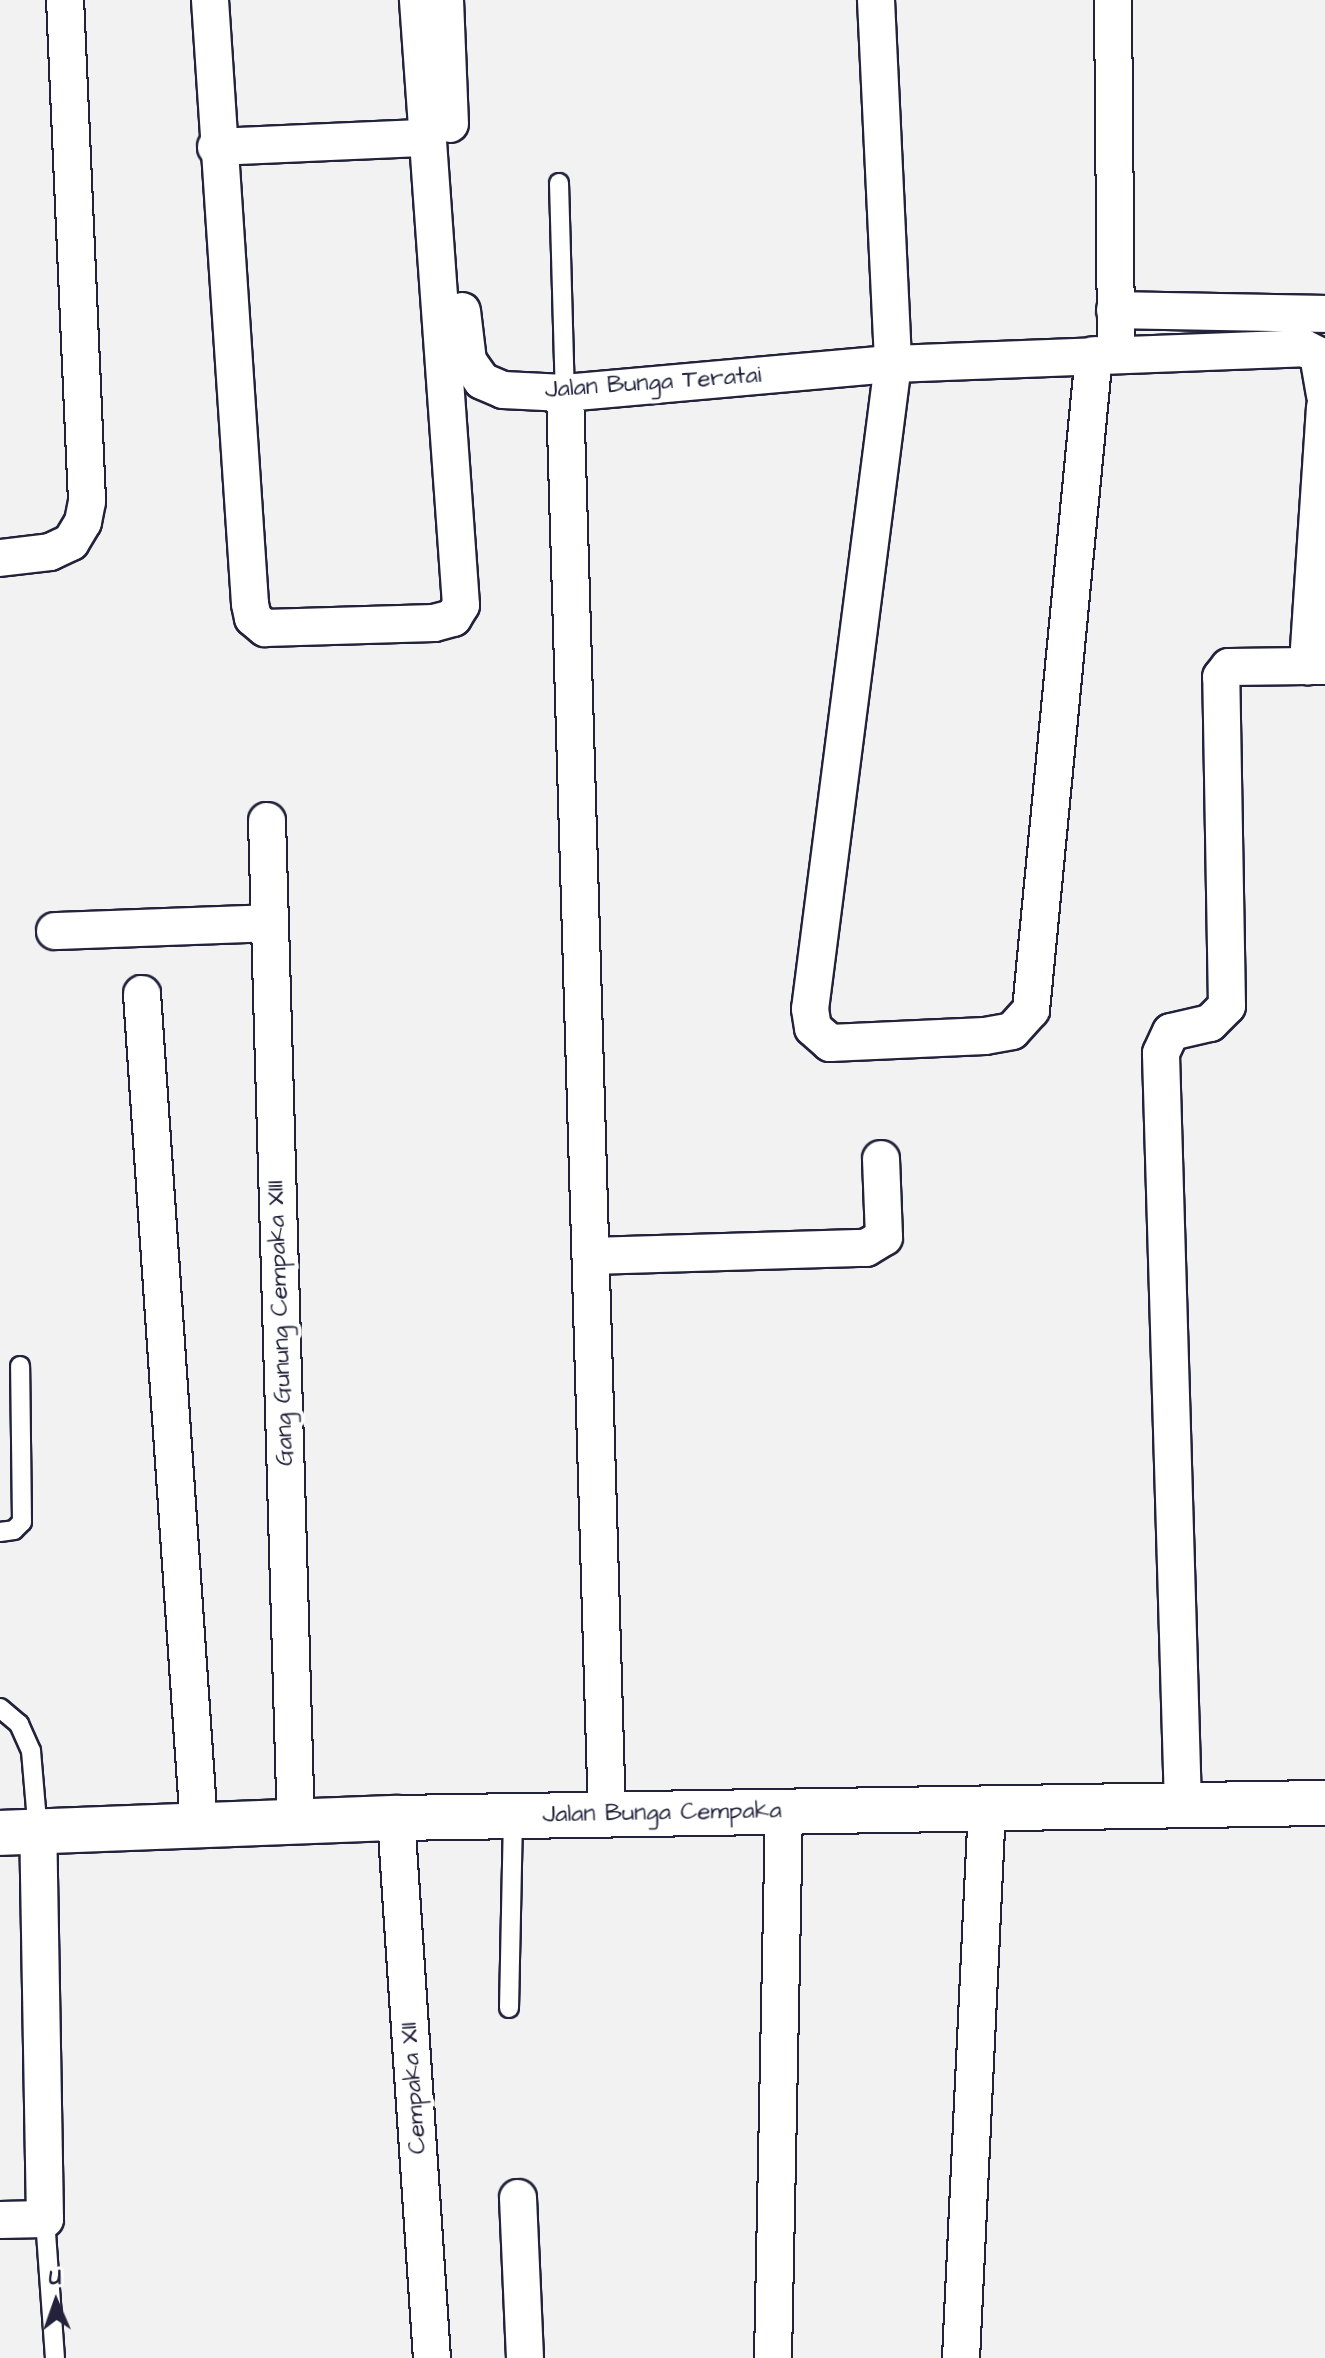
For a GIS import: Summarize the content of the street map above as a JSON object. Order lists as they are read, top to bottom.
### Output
{
  "streets": {
    "street": [
      "Jalan Bunga Teratai",
      "Gang Gunung Cempaka XIII",
      "Jalan Bunga Cempaka",
      "Cempaka XII"
    ]
  },
  "crossings": [
    ["Gang Gunung Cempaka XIII", "Jalan Bunga Cempaka"],
    ["Jalan Bunga Cempaka", "Cempaka XII"]
  ],
  "north": "top"
}
